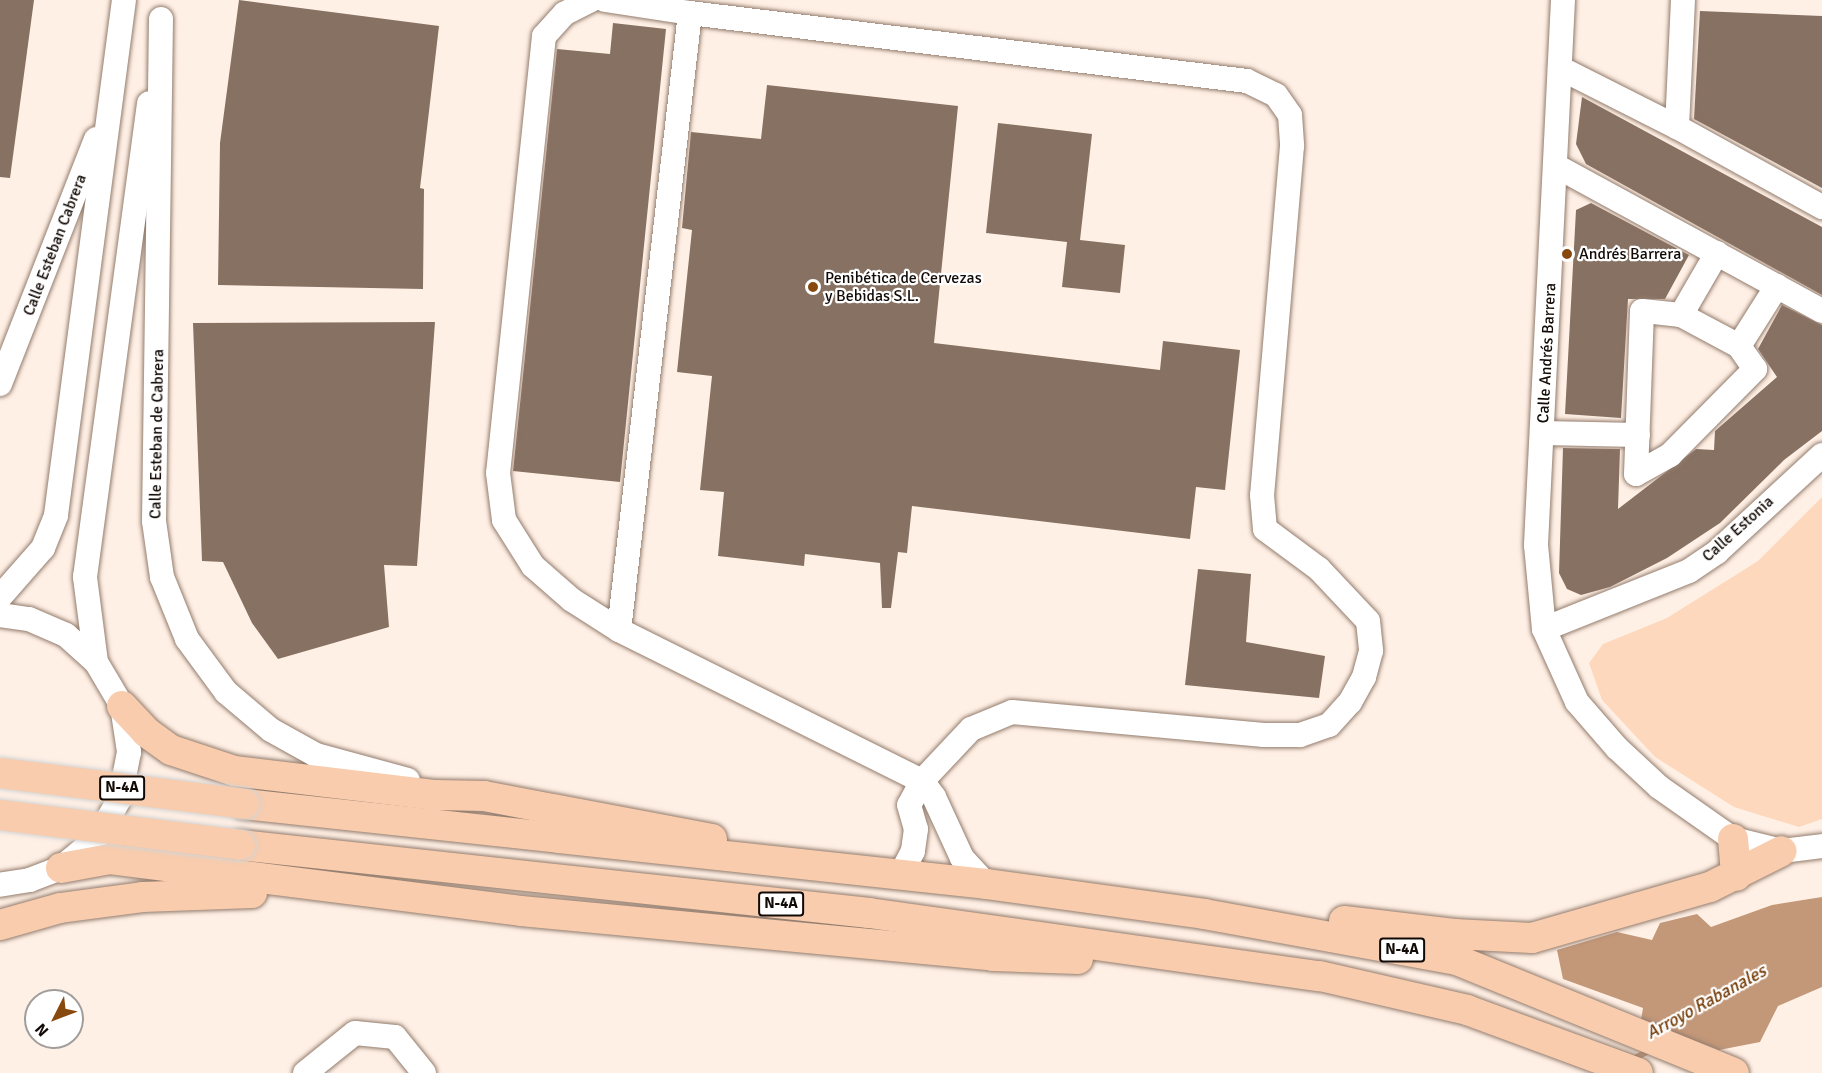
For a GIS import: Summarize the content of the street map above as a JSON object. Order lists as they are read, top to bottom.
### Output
{
  "streets": {
    "main road": ["N-4A"],
    "street": [
      "Calle Esteban Cabrera",
      "Calle Andrés Barrera",
      "Calle Esteban de Cabrera",
      "Calle Estonia"
    ]
  },
  "crossings": [
    ["Calle Andrés Barrera", "Calle Estonia"]
  ],
  "water": ["Arroyo Rabanales"],
  "places": ["Andrés Barrera", "Penibética de Cervezas y Bebidas S.L."],
  "north": "bottom left"
}
